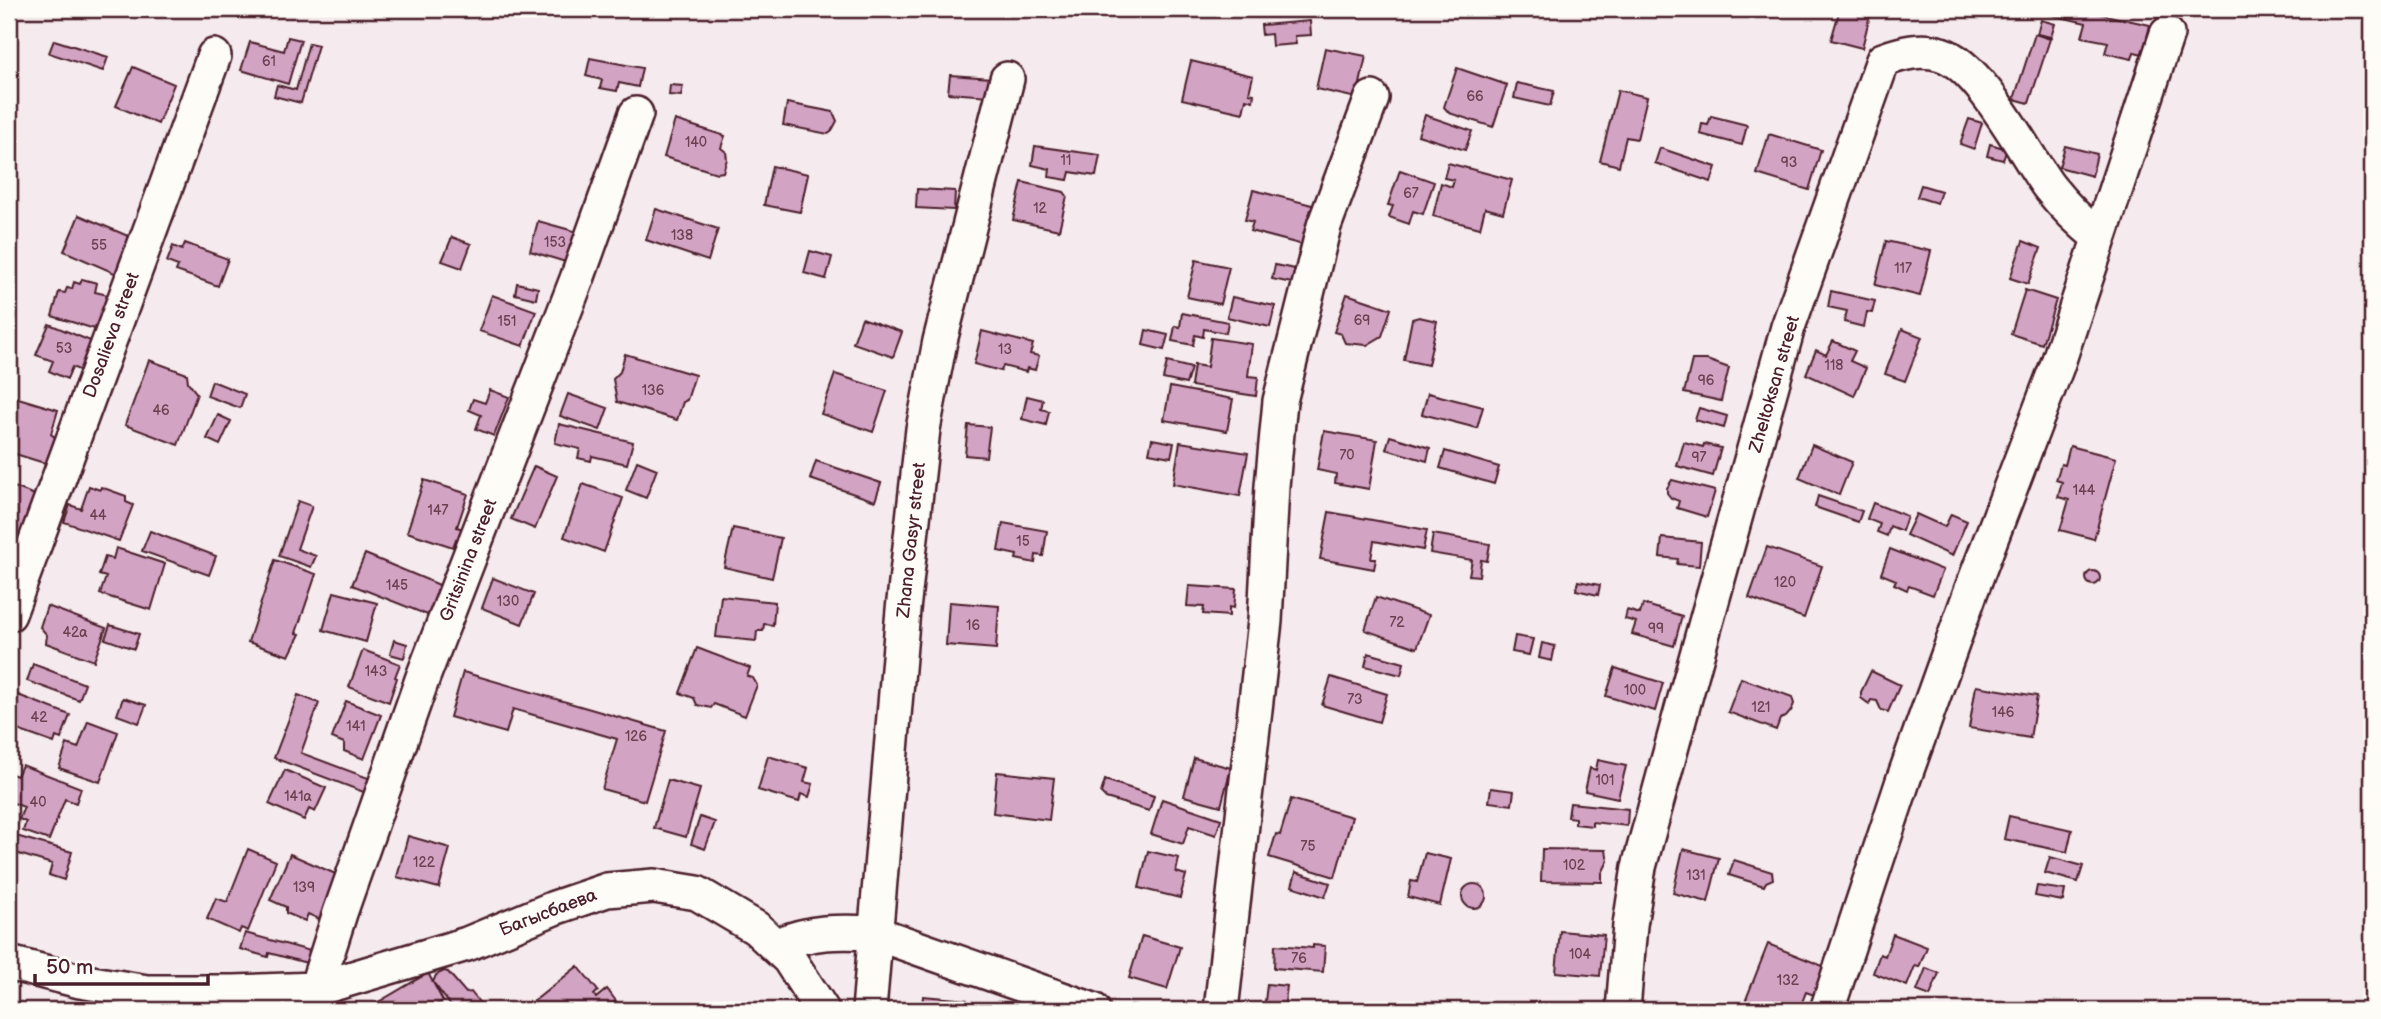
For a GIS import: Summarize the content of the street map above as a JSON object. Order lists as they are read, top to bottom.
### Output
{
  "streets": {
    "street": [
      "Dosalieva street",
      "Zheltoksan street",
      "Zhana Gasyr street",
      "Gritsinina street",
      "Багысбаева"
    ]
  },
  "crossings": [
    ["Gritsinina street", "Багысбаева"]
  ],
  "house_numbers": [
    "61",
    "66",
    "140",
    "11",
    "93",
    "67",
    "12",
    "138",
    "153",
    "55",
    "117",
    "69",
    "151",
    "53",
    "13",
    "118",
    "96",
    "136",
    "46",
    "70",
    "97",
    "144",
    "147",
    "44",
    "15",
    "120",
    "145",
    "130",
    "72",
    "16",
    "99",
    "42а",
    "143",
    "100",
    "73",
    "121",
    "146",
    "42",
    "141",
    "126",
    "101",
    "141а",
    "40",
    "75",
    "122",
    "102",
    "131",
    "139",
    "104",
    "76",
    "132"
  ],
  "scale_bar": "50 m"
}
